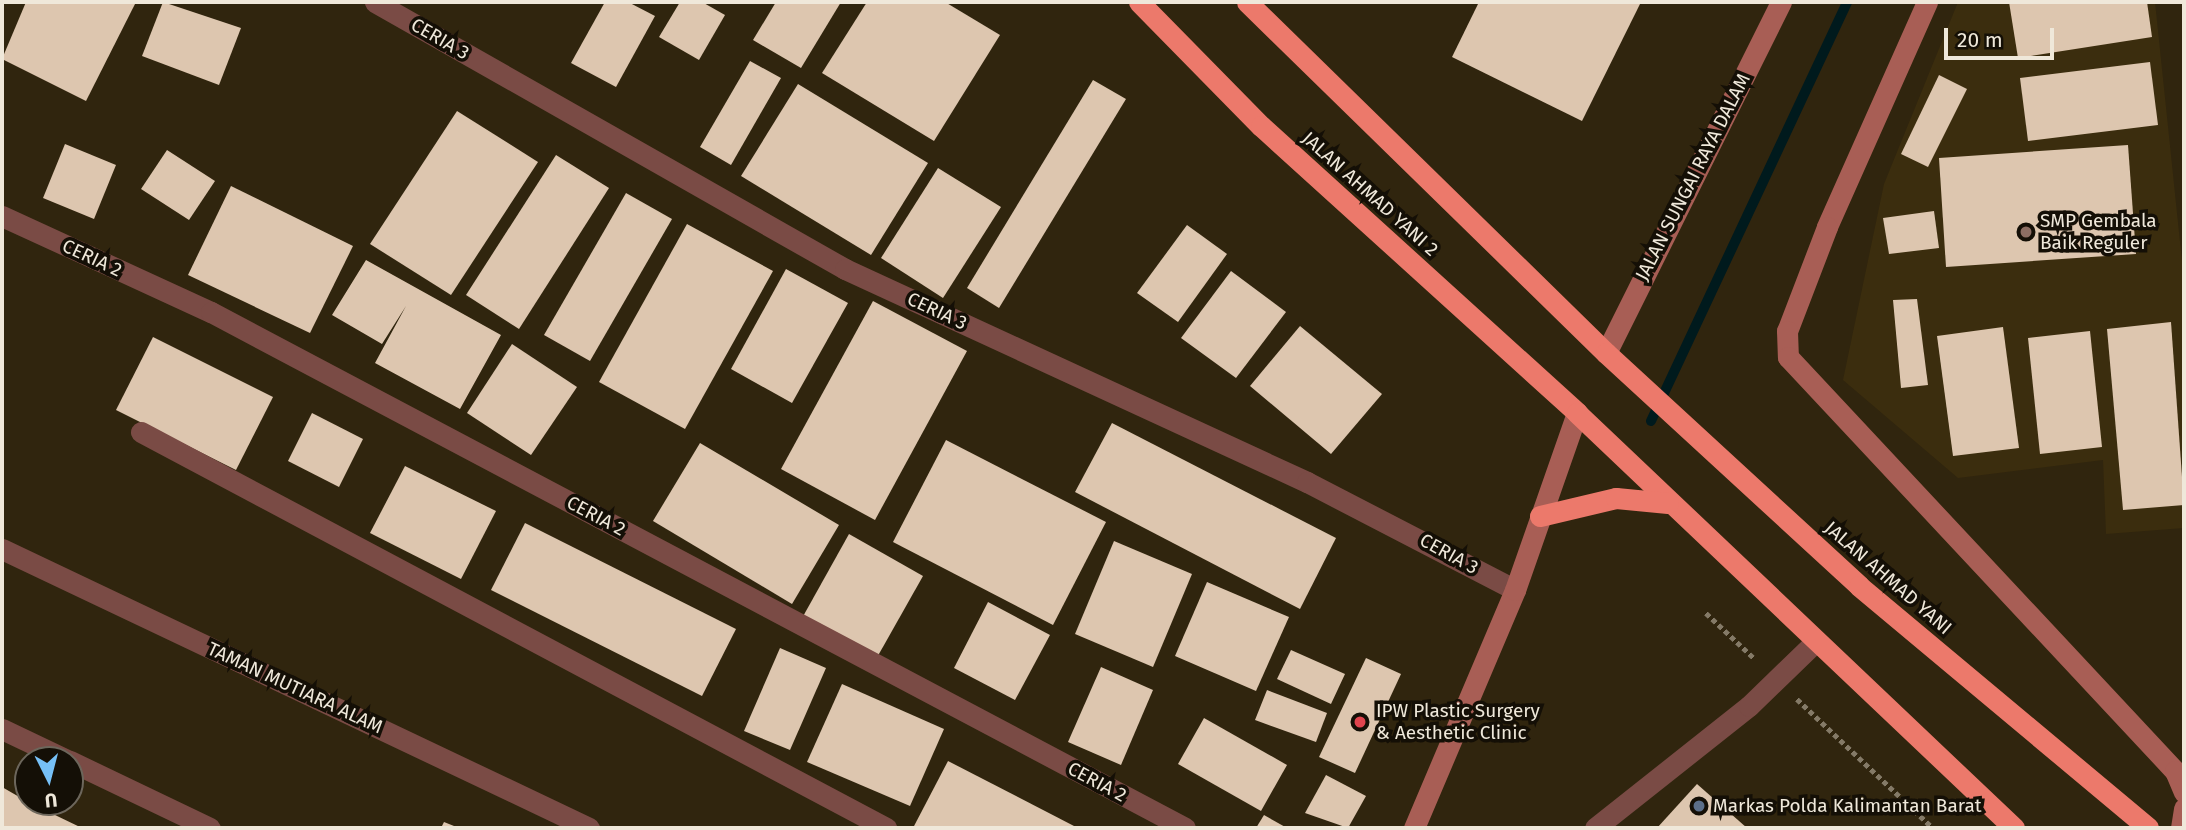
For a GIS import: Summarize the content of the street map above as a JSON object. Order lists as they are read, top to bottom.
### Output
{
  "streets": {
    "highway": ["JALAN AHMAD YANI 2", "JALAN AHMAD YANI"],
    "street": [
      "CERIA 3",
      "JALAN SUNGAI RAYA DALAM",
      "CERIA 2",
      "TAMAN MUTIARA ALAM"
    ]
  },
  "crossings": [
    ["JALAN SUNGAI RAYA DALAM", "JALAN AHMAD YANI"]
  ],
  "places": ["SMP Gembala Baik Reguler", "IPW Plastic Surgery & Aesthetic Clinic", "Markas Polda Kalimantan Barat"],
  "scale_bar": "20 m",
  "north": "bottom"
}
